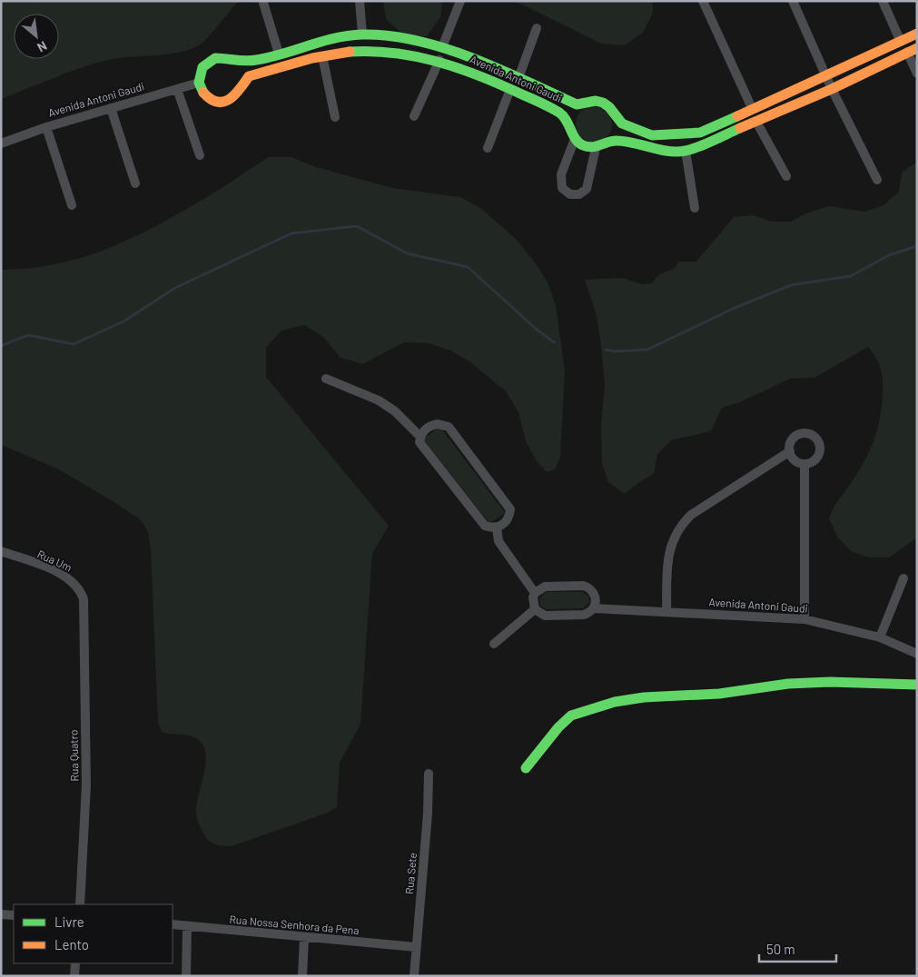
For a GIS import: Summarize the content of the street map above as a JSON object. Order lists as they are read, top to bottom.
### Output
{
  "streets": {
    "street": [
      "Avenida Antoni Gaudi",
      "Rua Um",
      "Rua Quatro",
      "Rua Sete",
      "Rua Nossa Senhora da Pena"
    ]
  },
  "crossings": [
    ["Rua Um", "Rua Quatro"],
    ["Rua Sete", "Rua Nossa Senhora da Pena"]
  ],
  "legend": ["Livre", "Lento"],
  "scale_bar": "50 m",
  "north": "bottom right"
}
